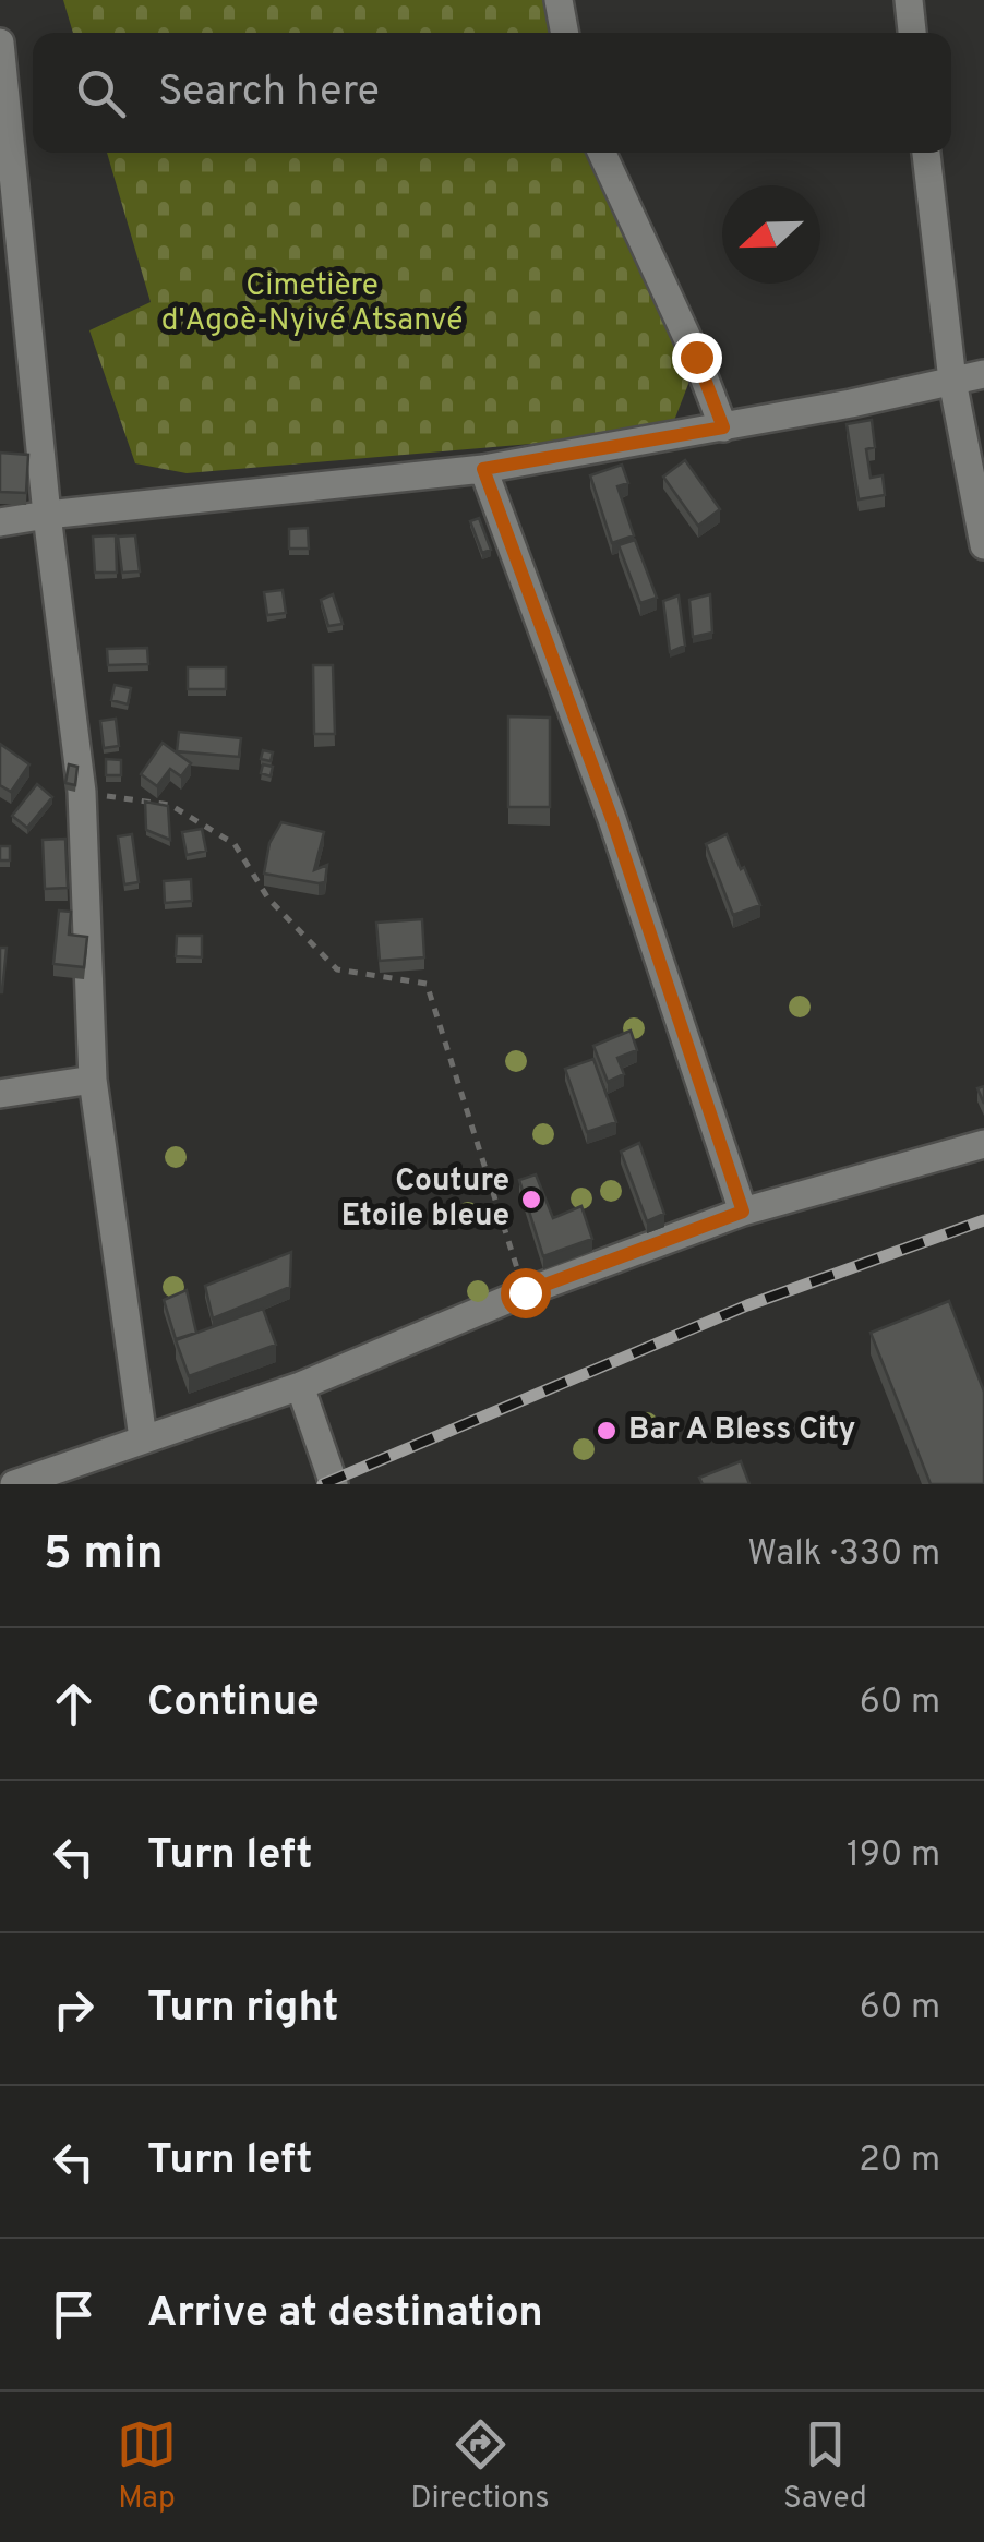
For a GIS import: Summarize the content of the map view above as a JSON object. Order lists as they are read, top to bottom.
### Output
{
  "parks": ["Cimetière d'Agoè-Nyivé Atsanvé"],
  "places": ["Couture Etoile bleue", "Bar A Bless City"],
  "north": "left",
  "page": {
    "search": "Search here",
    "heading": ["5 min", "Walk · 330 m"],
    "list": [
      ["Continue", "60 m"],
      ["Turn left", "190 m"],
      ["Turn right", "60 m"],
      ["Turn left", "20 m"],
      "Arrive at destination"
    ],
    "nav": ["Map", "Directions", "Saved"]
  }
}
